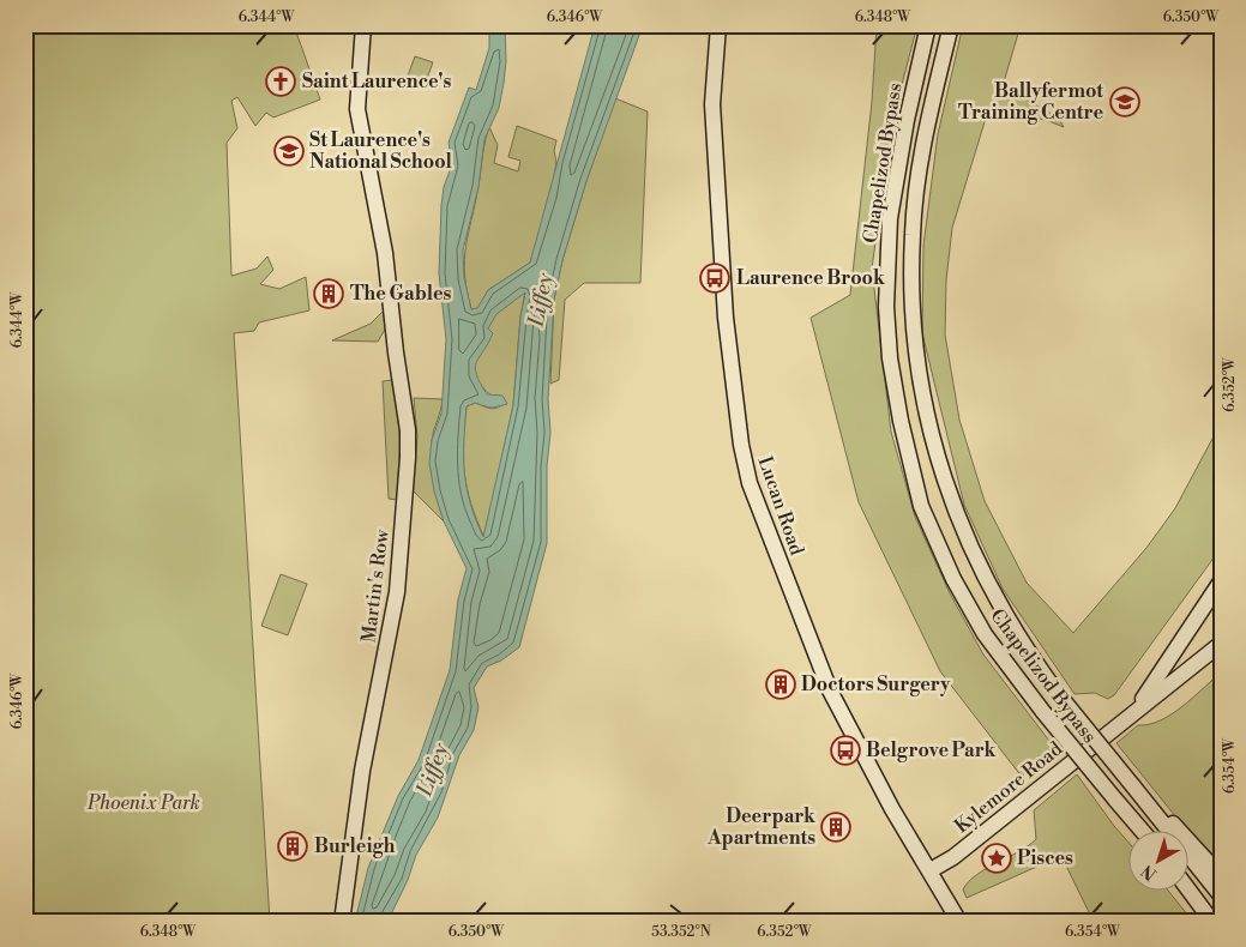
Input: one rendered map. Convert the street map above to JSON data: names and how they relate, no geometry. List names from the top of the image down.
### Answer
{
  "streets": {
    "main road": [
      "Chapelizod Bypass",
      "Lucan Road",
      "Martin's Row",
      "Kylemore Road"
    ]
  },
  "crossings": [
    ["Lucan Road", "Kylemore Road"]
  ],
  "water": ["Liffey"],
  "parks": ["Phoenix Park"],
  "places": {
    "church": ["Saint Laurence's"],
    "school or university": ["Ballyfermot Training Centre", "St Laurence's National School"],
    "bus stop": ["Laurence Brook", "Belgrove Park"],
    "building": [
      "The Gables",
      "Doctors Surgery",
      "Deerpark Apartments",
      "Burleigh"
    ],
    "place": ["Pisces"]
  },
  "north": "bottom left",
  "coordinates": [
    "6.344°W",
    "6.346°W",
    "6.348°W",
    "6.350°W",
    "6.352°W",
    "6.354°W",
    "53.352°N"
  ]
}
